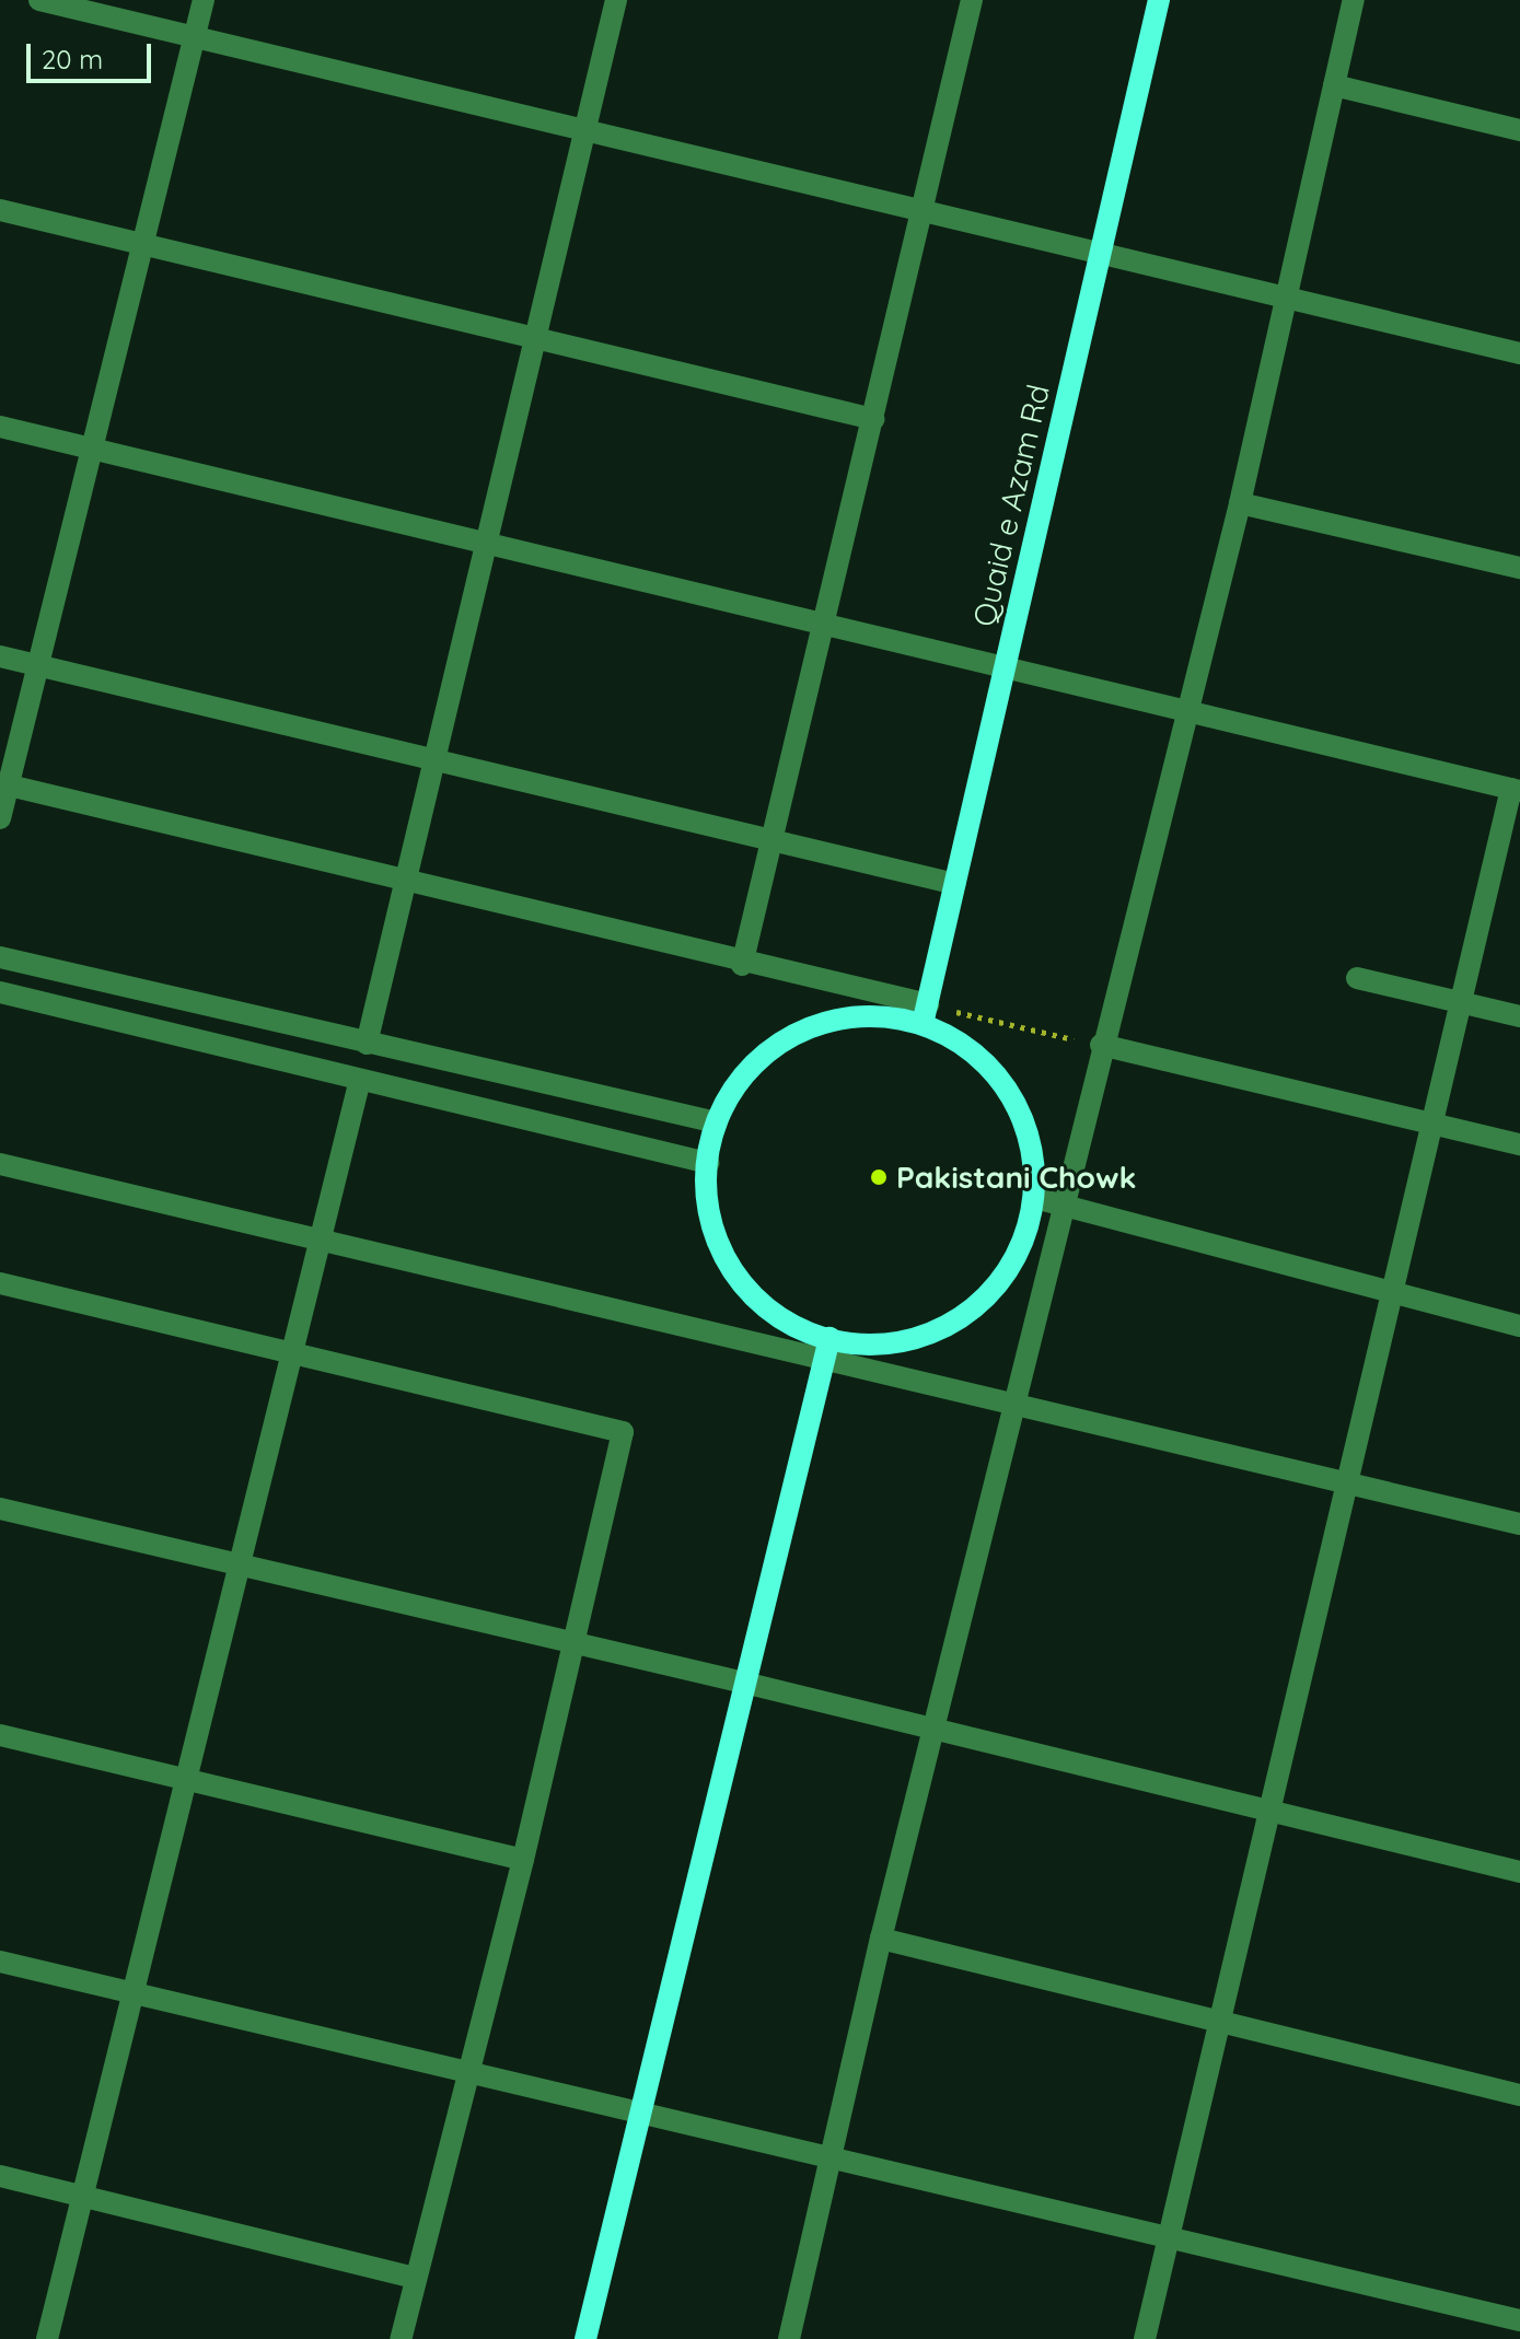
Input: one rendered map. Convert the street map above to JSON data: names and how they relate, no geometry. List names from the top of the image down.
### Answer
{
  "streets": {
    "main road": ["Quaid e Azam Rd"]
  },
  "places": ["Pakistani Chowk"],
  "scale_bar": "20 m"
}
